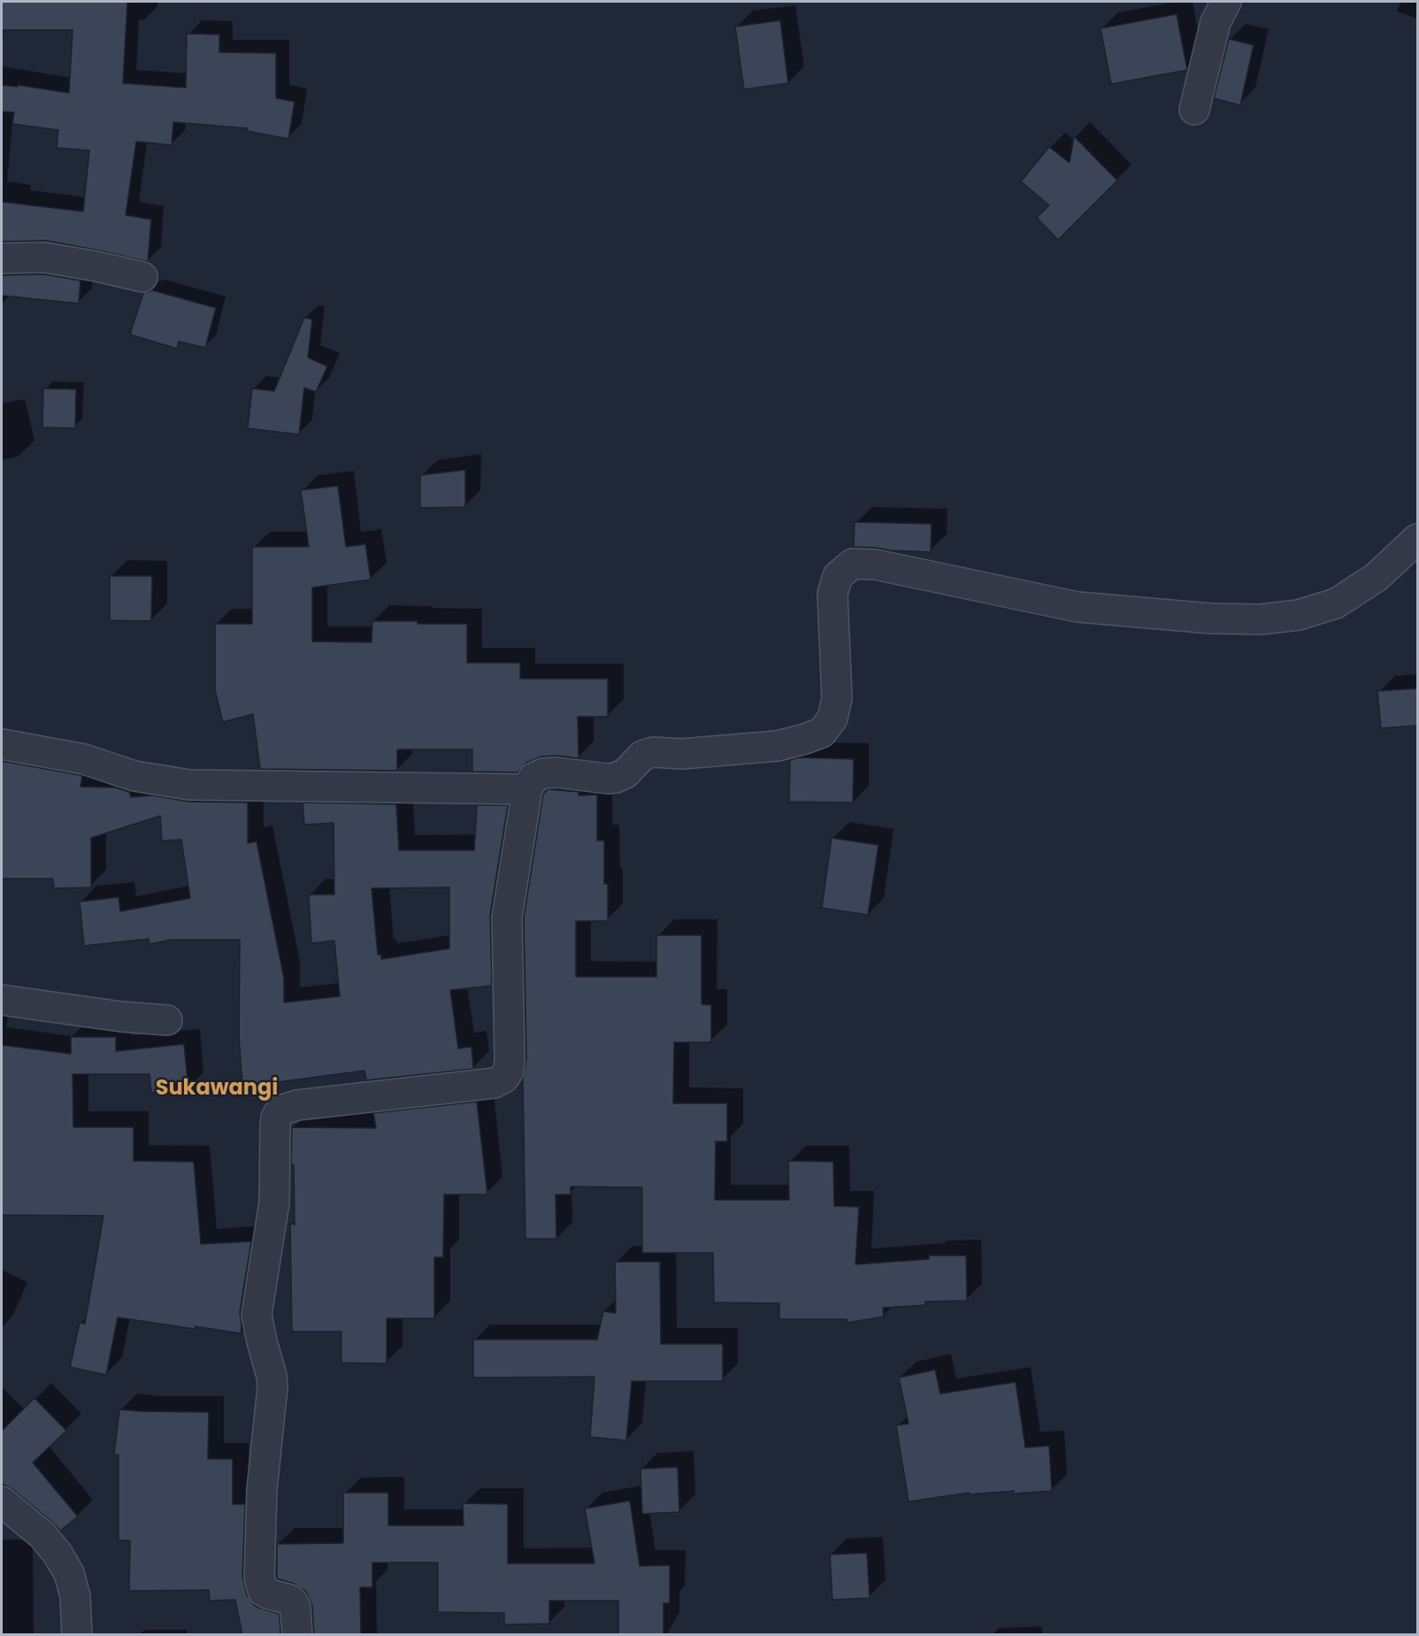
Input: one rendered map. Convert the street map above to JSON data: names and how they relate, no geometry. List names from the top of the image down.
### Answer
{
  "districts": ["Sukawangi"]
}
